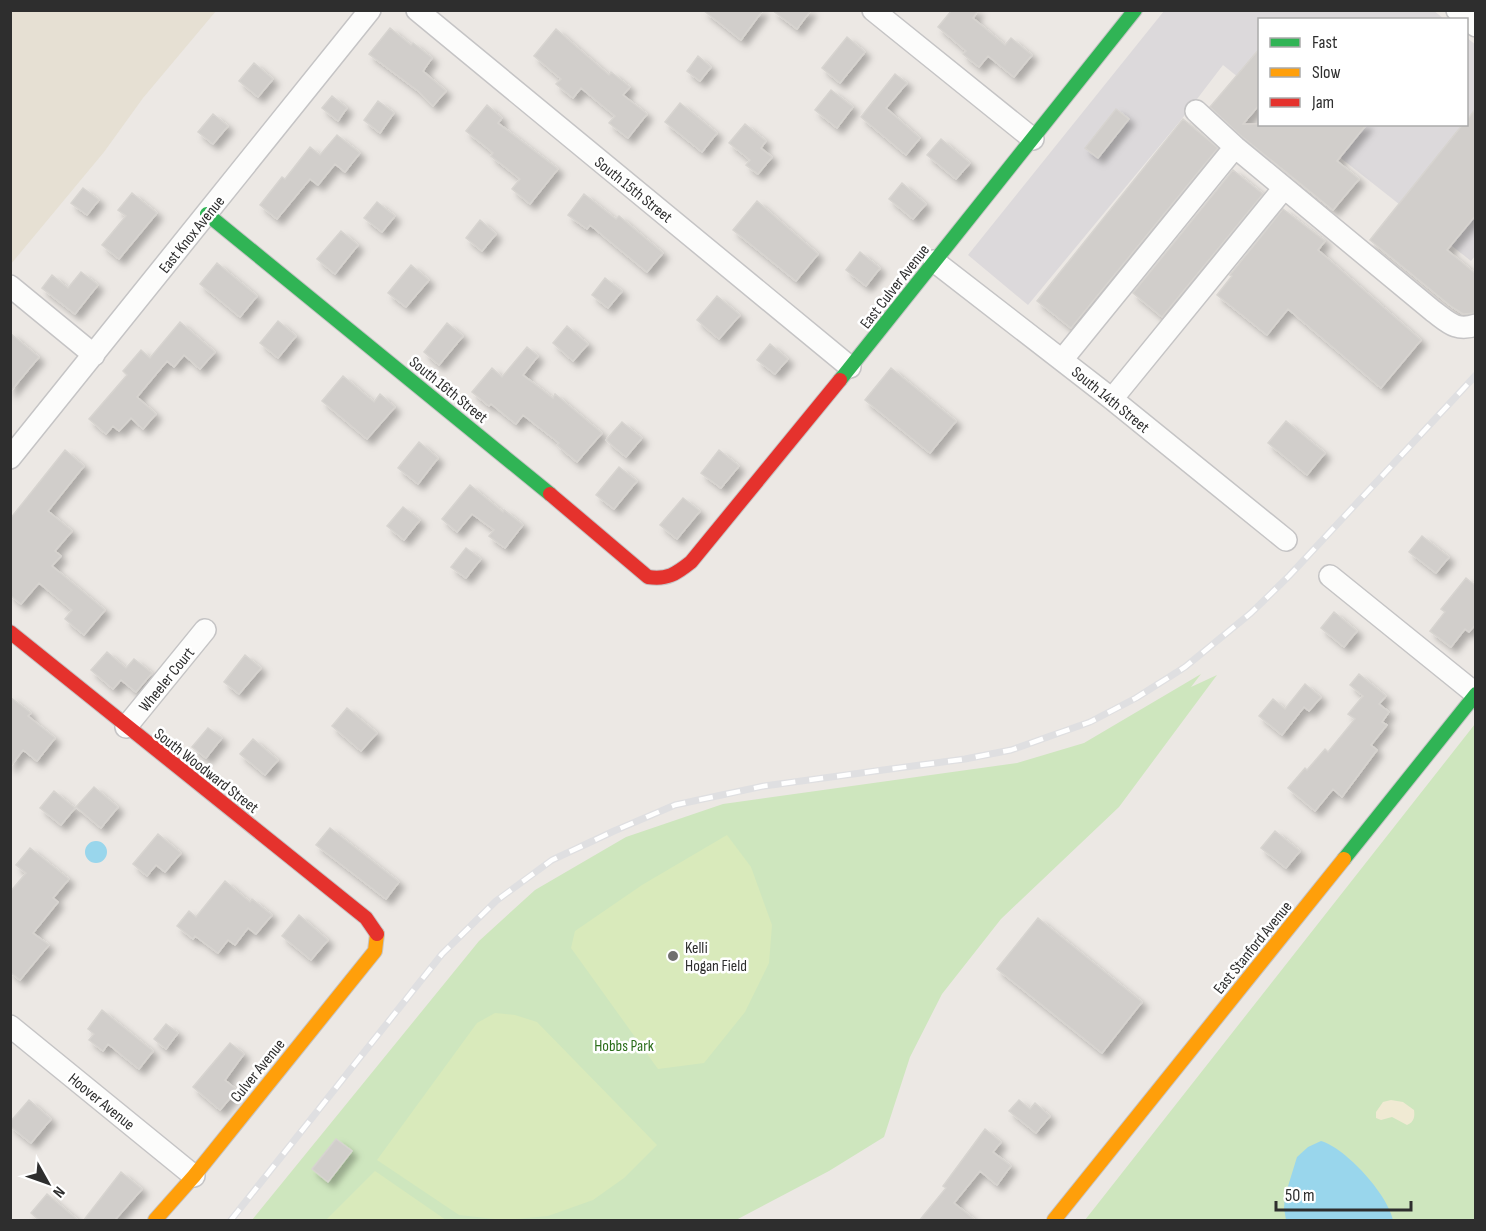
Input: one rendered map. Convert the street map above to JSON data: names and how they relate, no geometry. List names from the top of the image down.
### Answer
{
  "streets": {
    "street": [
      "South 15th Street",
      "East Knox Avenue",
      "East Culver Avenue",
      "South 16th Street",
      "South 14th Street",
      "Wheeler Court",
      "South Woodward Street",
      "East Stanford Avenue",
      "Culver Avenue",
      "Hoover Avenue"
    ]
  },
  "crossings": [
    ["South 15th Street", "East Culver Avenue"],
    ["East Knox Avenue", "South 16th Street"],
    ["East Culver Avenue", "South 16th Street"],
    ["East Culver Avenue", "South 14th Street"],
    ["Wheeler Court", "South Woodward Street"],
    ["South Woodward Street", "Culver Avenue"],
    ["Culver Avenue", "Hoover Avenue"]
  ],
  "parks": ["Hobbs Park"],
  "places": ["Kelli Hogan Field"],
  "legend": ["Fast", "Slow", "Jam"],
  "scale_bar": "50 m",
  "north": "bottom right"
}
